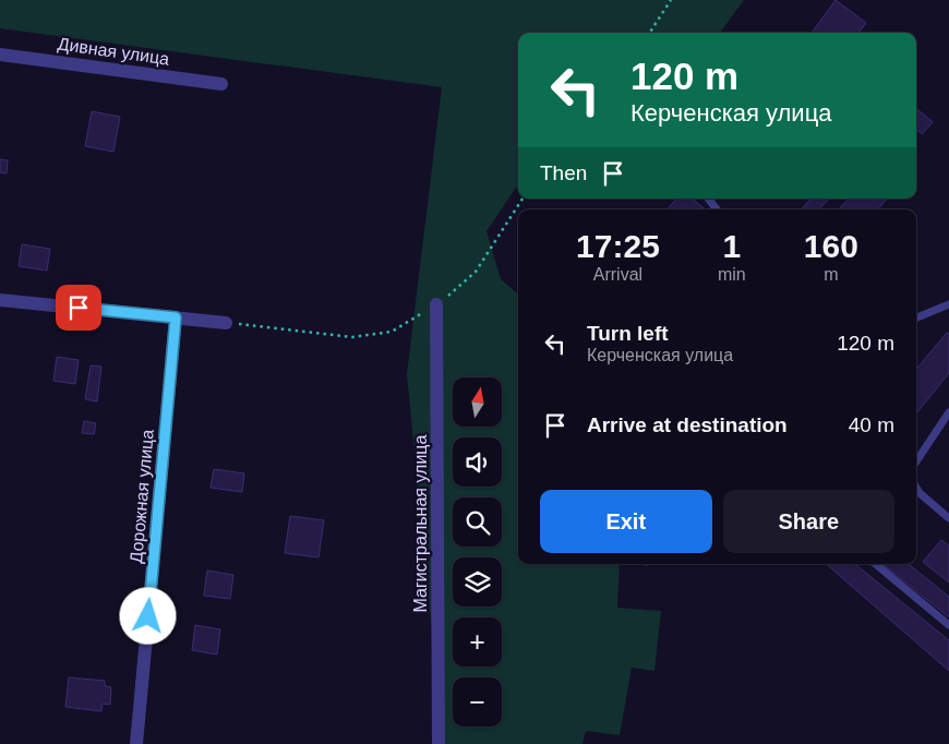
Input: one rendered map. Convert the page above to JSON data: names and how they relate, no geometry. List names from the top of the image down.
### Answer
{
  "streets": {
    "street": ["Дивная улица", "Дорожная улица", "Магистральная улица"]
  },
  "north": "top",
  "page": {
    "turn": ["120 m", "Керченская улица"],
    "then": "Then",
    "eta": [
      "17:25",
      "Arrival",
      "1",
      "min",
      "160",
      "m"
    ],
    "list": [
      {
        "name": "Turn left",
        "note": "Керченская улица",
        "value": "120 m"
      },
      {
        "name": "Arrive at destination",
        "value": "40 m"
      }
    ],
    "map_buttons": ["+", "−"],
    "buttons": ["Exit", "Share"]
  }
}
